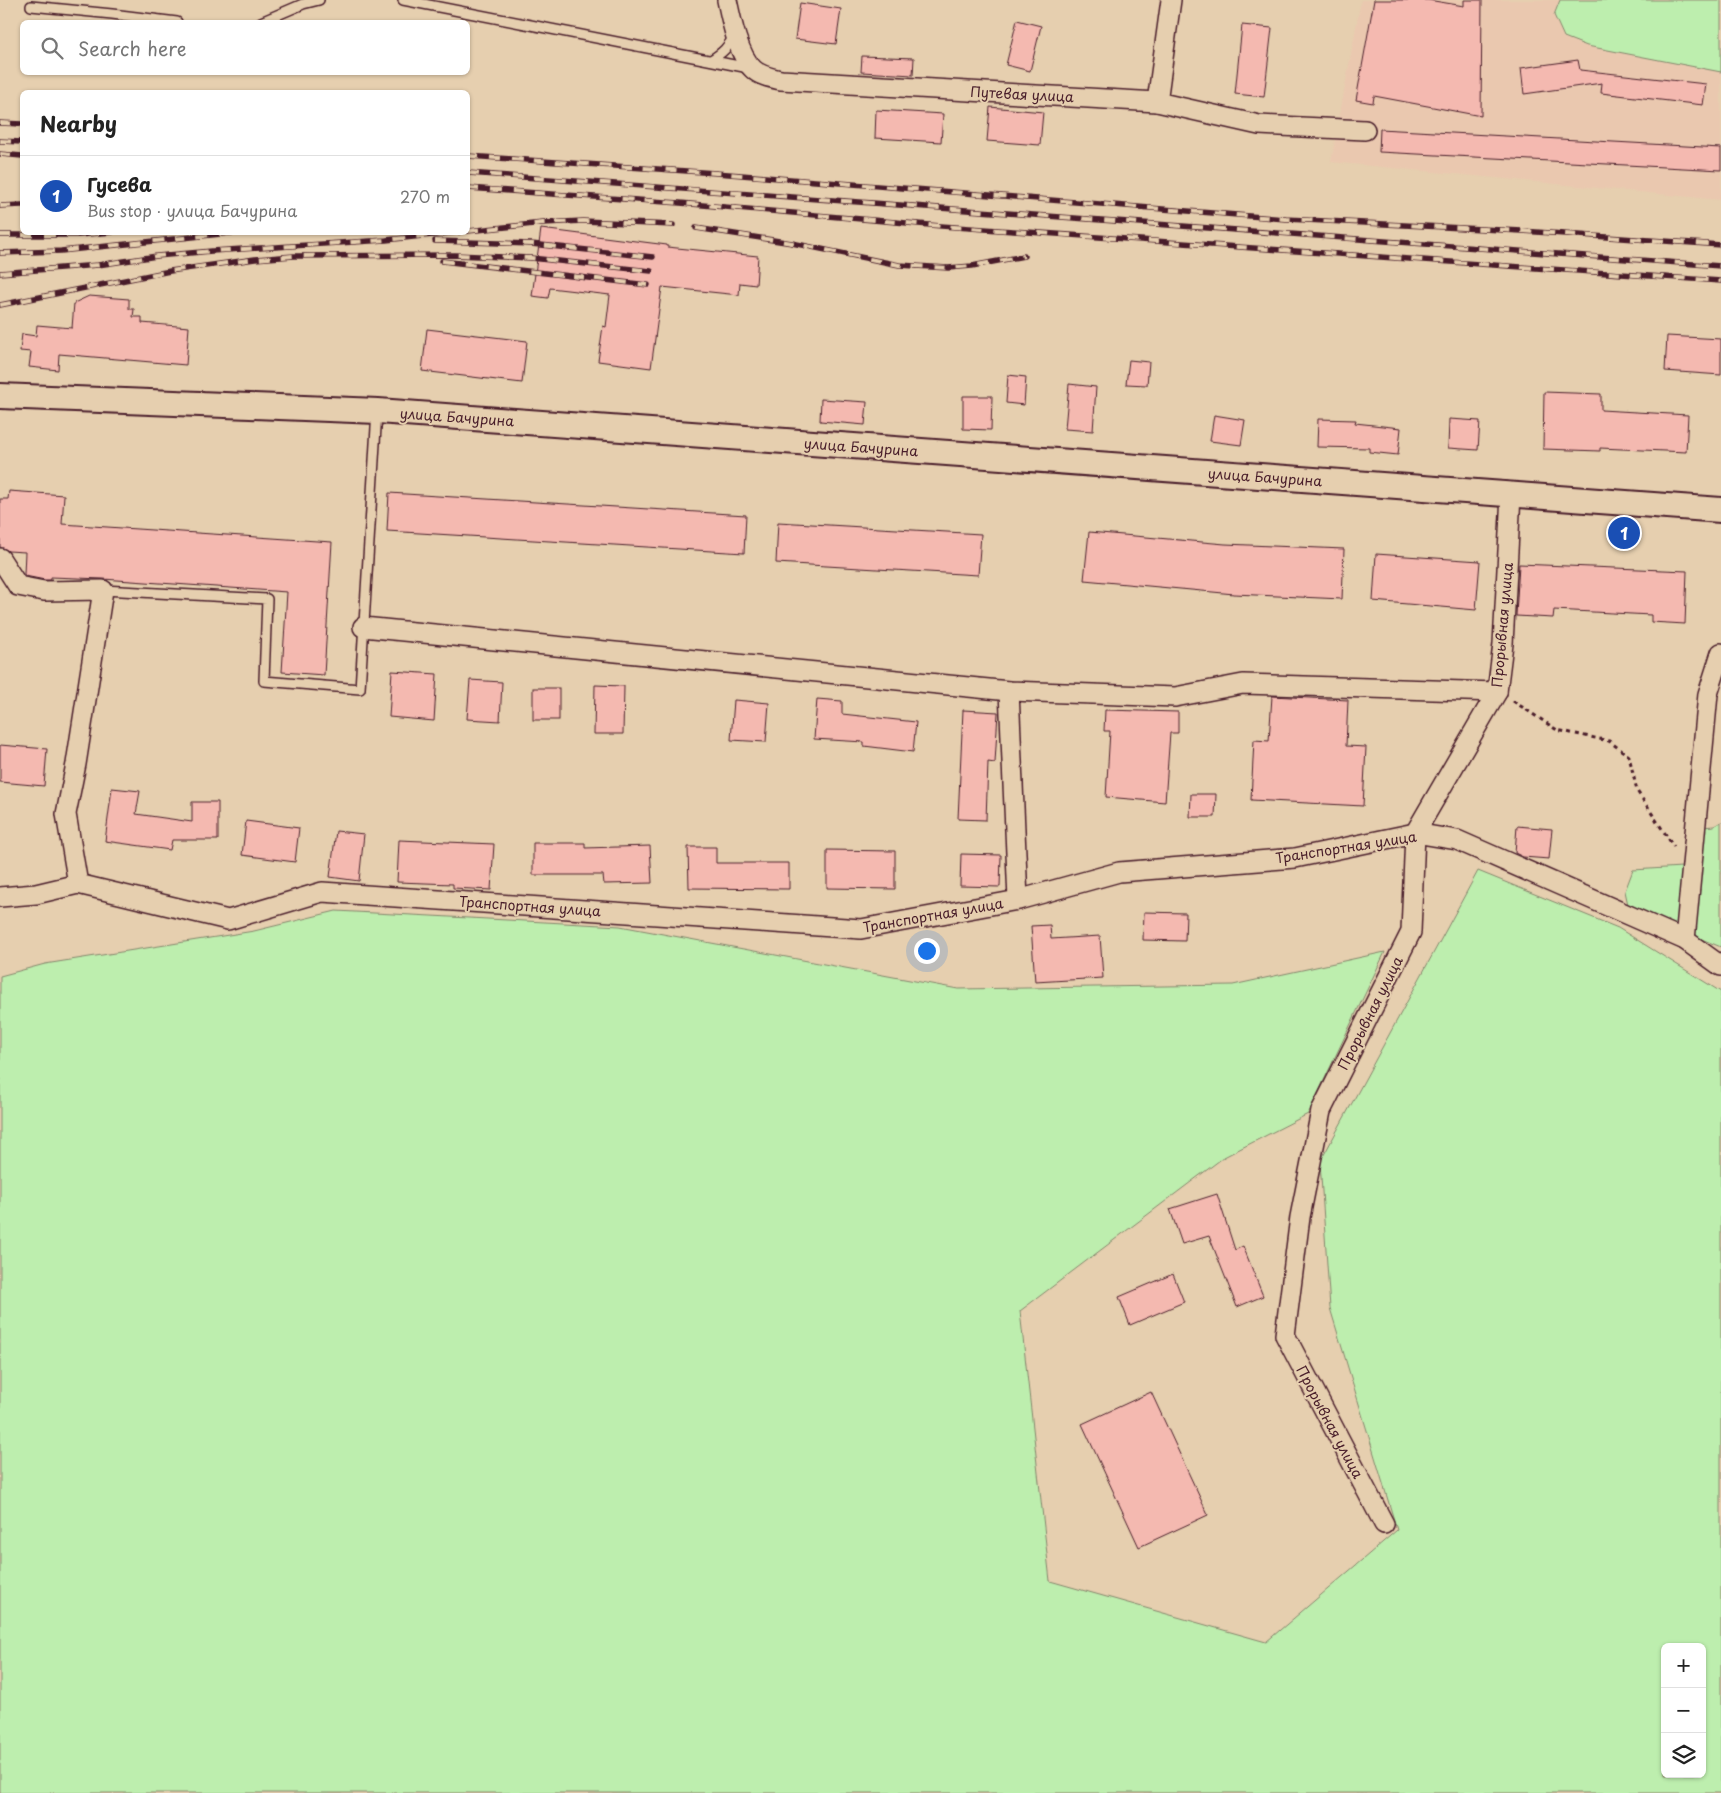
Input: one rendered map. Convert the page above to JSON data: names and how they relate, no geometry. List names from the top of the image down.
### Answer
{
  "streets": {
    "street": [
      "Путевая улица",
      "улица Бачурина",
      "Прорывная улица",
      "Транспортная улица"
    ]
  },
  "crossings": [
    ["улица Бачурина", "Прорывная улица"],
    ["Прорывная улица", "Транспортная улица"]
  ],
  "page": {
    "search": "Search here",
    "heading": "Nearby",
    "list": [
      {
        "mark": "1",
        "name": "Гусева",
        "note": "Bus stop · улица Бачурина",
        "value": "270 m"
      }
    ],
    "pins": "1",
    "map_buttons": ["+", "−"]
  }
}
